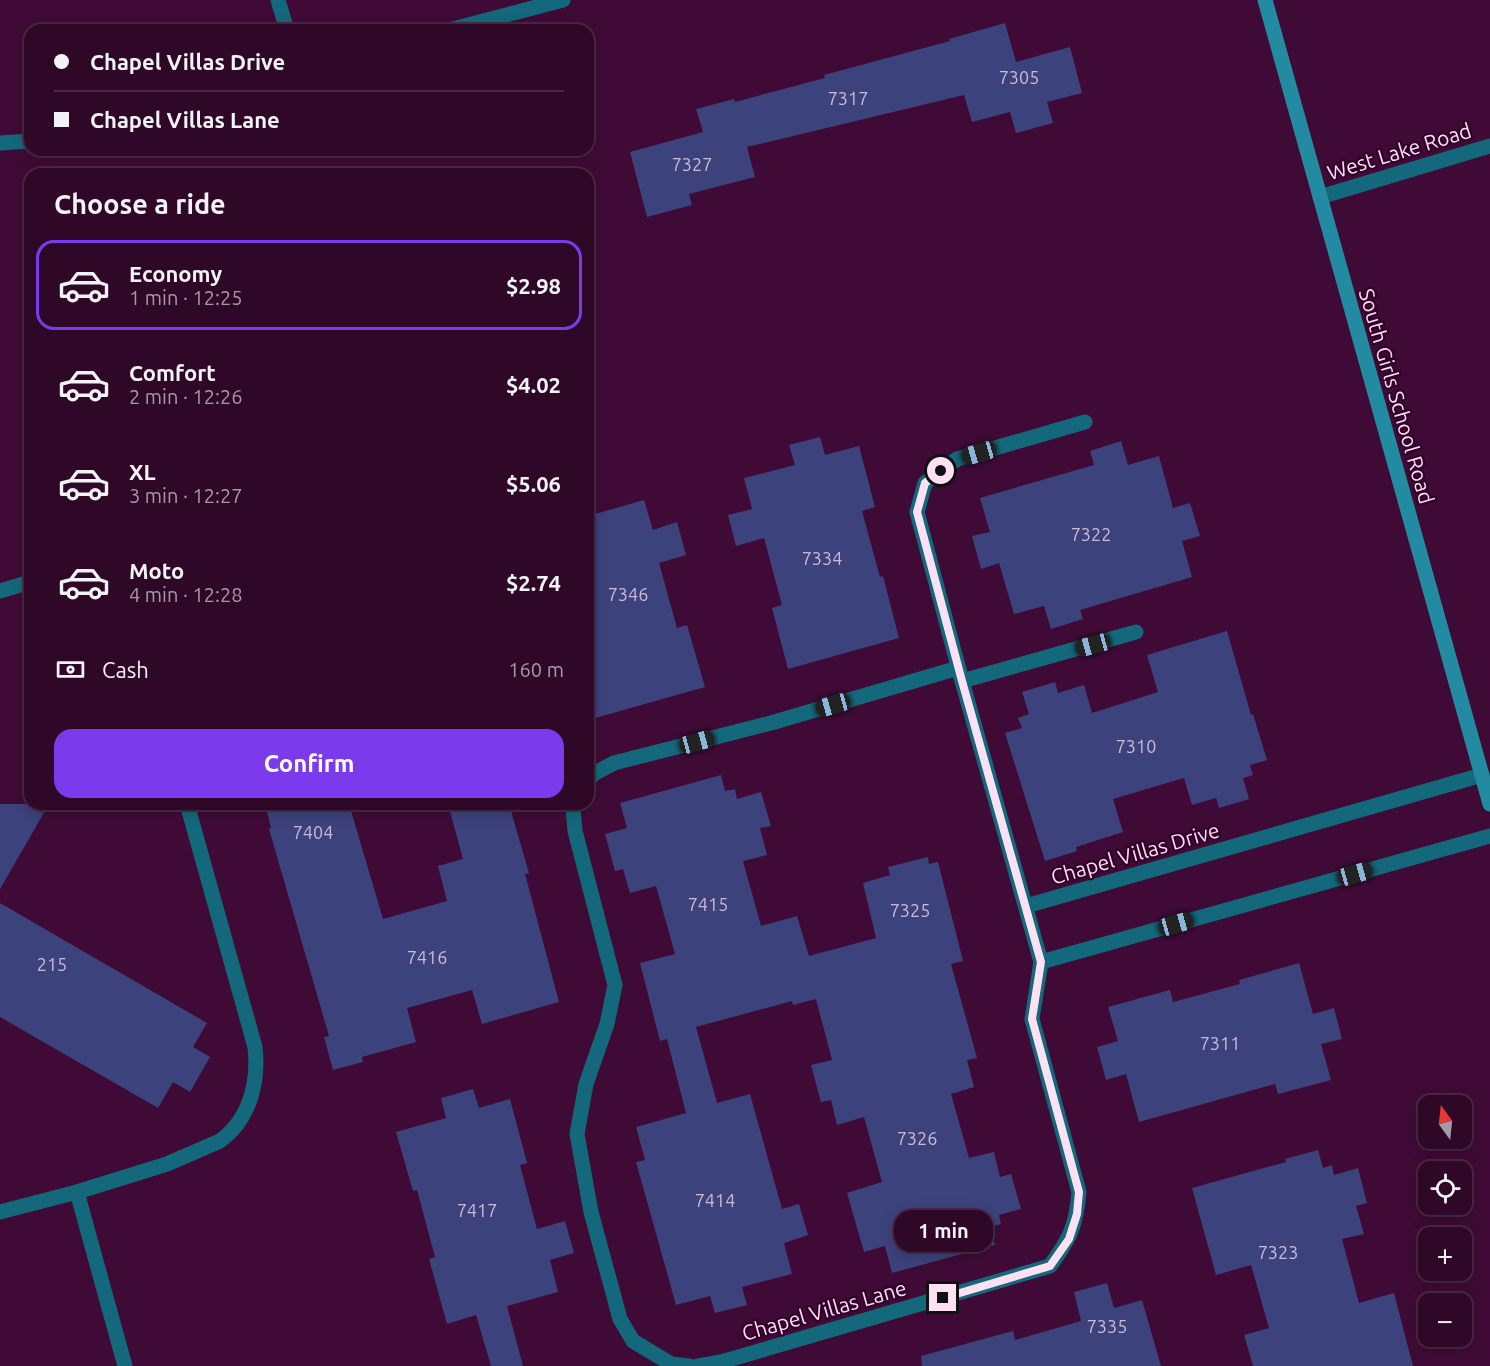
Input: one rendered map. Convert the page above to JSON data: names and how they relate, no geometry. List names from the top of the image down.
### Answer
{
  "streets": {
    "main road": ["South Girls School Road"],
    "street": ["West Lake Road", "Chapel Villas Drive", "Chapel Villas Lane"]
  },
  "crossings": [
    ["West Lake Road", "South Girls School Road"],
    ["South Girls School Road", "Chapel Villas Drive"],
    ["Chapel Villas Drive", "Chapel Villas Lane"]
  ],
  "house_numbers": [
    "7305",
    "7317",
    "7327",
    "7322",
    "7334",
    "7346",
    "7310",
    "7404",
    "7415",
    "7325",
    "7416",
    "215",
    "7311",
    "7326",
    "7414",
    "7417",
    "7323",
    "7335"
  ],
  "north": "top",
  "page": {
    "banner": ["Chapel Villas Drive", "Chapel Villas Lane"],
    "heading": "Choose a ride",
    "list": [
      {
        "name": "Economy",
        "note": "1 min · 12:25",
        "value": "$2.98"
      },
      {
        "name": "Comfort",
        "note": "2 min · 12:26",
        "value": "$4.02"
      },
      {
        "name": "XL",
        "note": "3 min · 12:27",
        "value": "$5.06"
      },
      {
        "name": "Moto",
        "note": "4 min · 12:28",
        "value": "$2.74"
      }
    ],
    "pay": ["Cash", "160 m"],
    "buttons": "Confirm",
    "map_buttons": ["+", "−"],
    "bubble": "1 min"
  }
}
